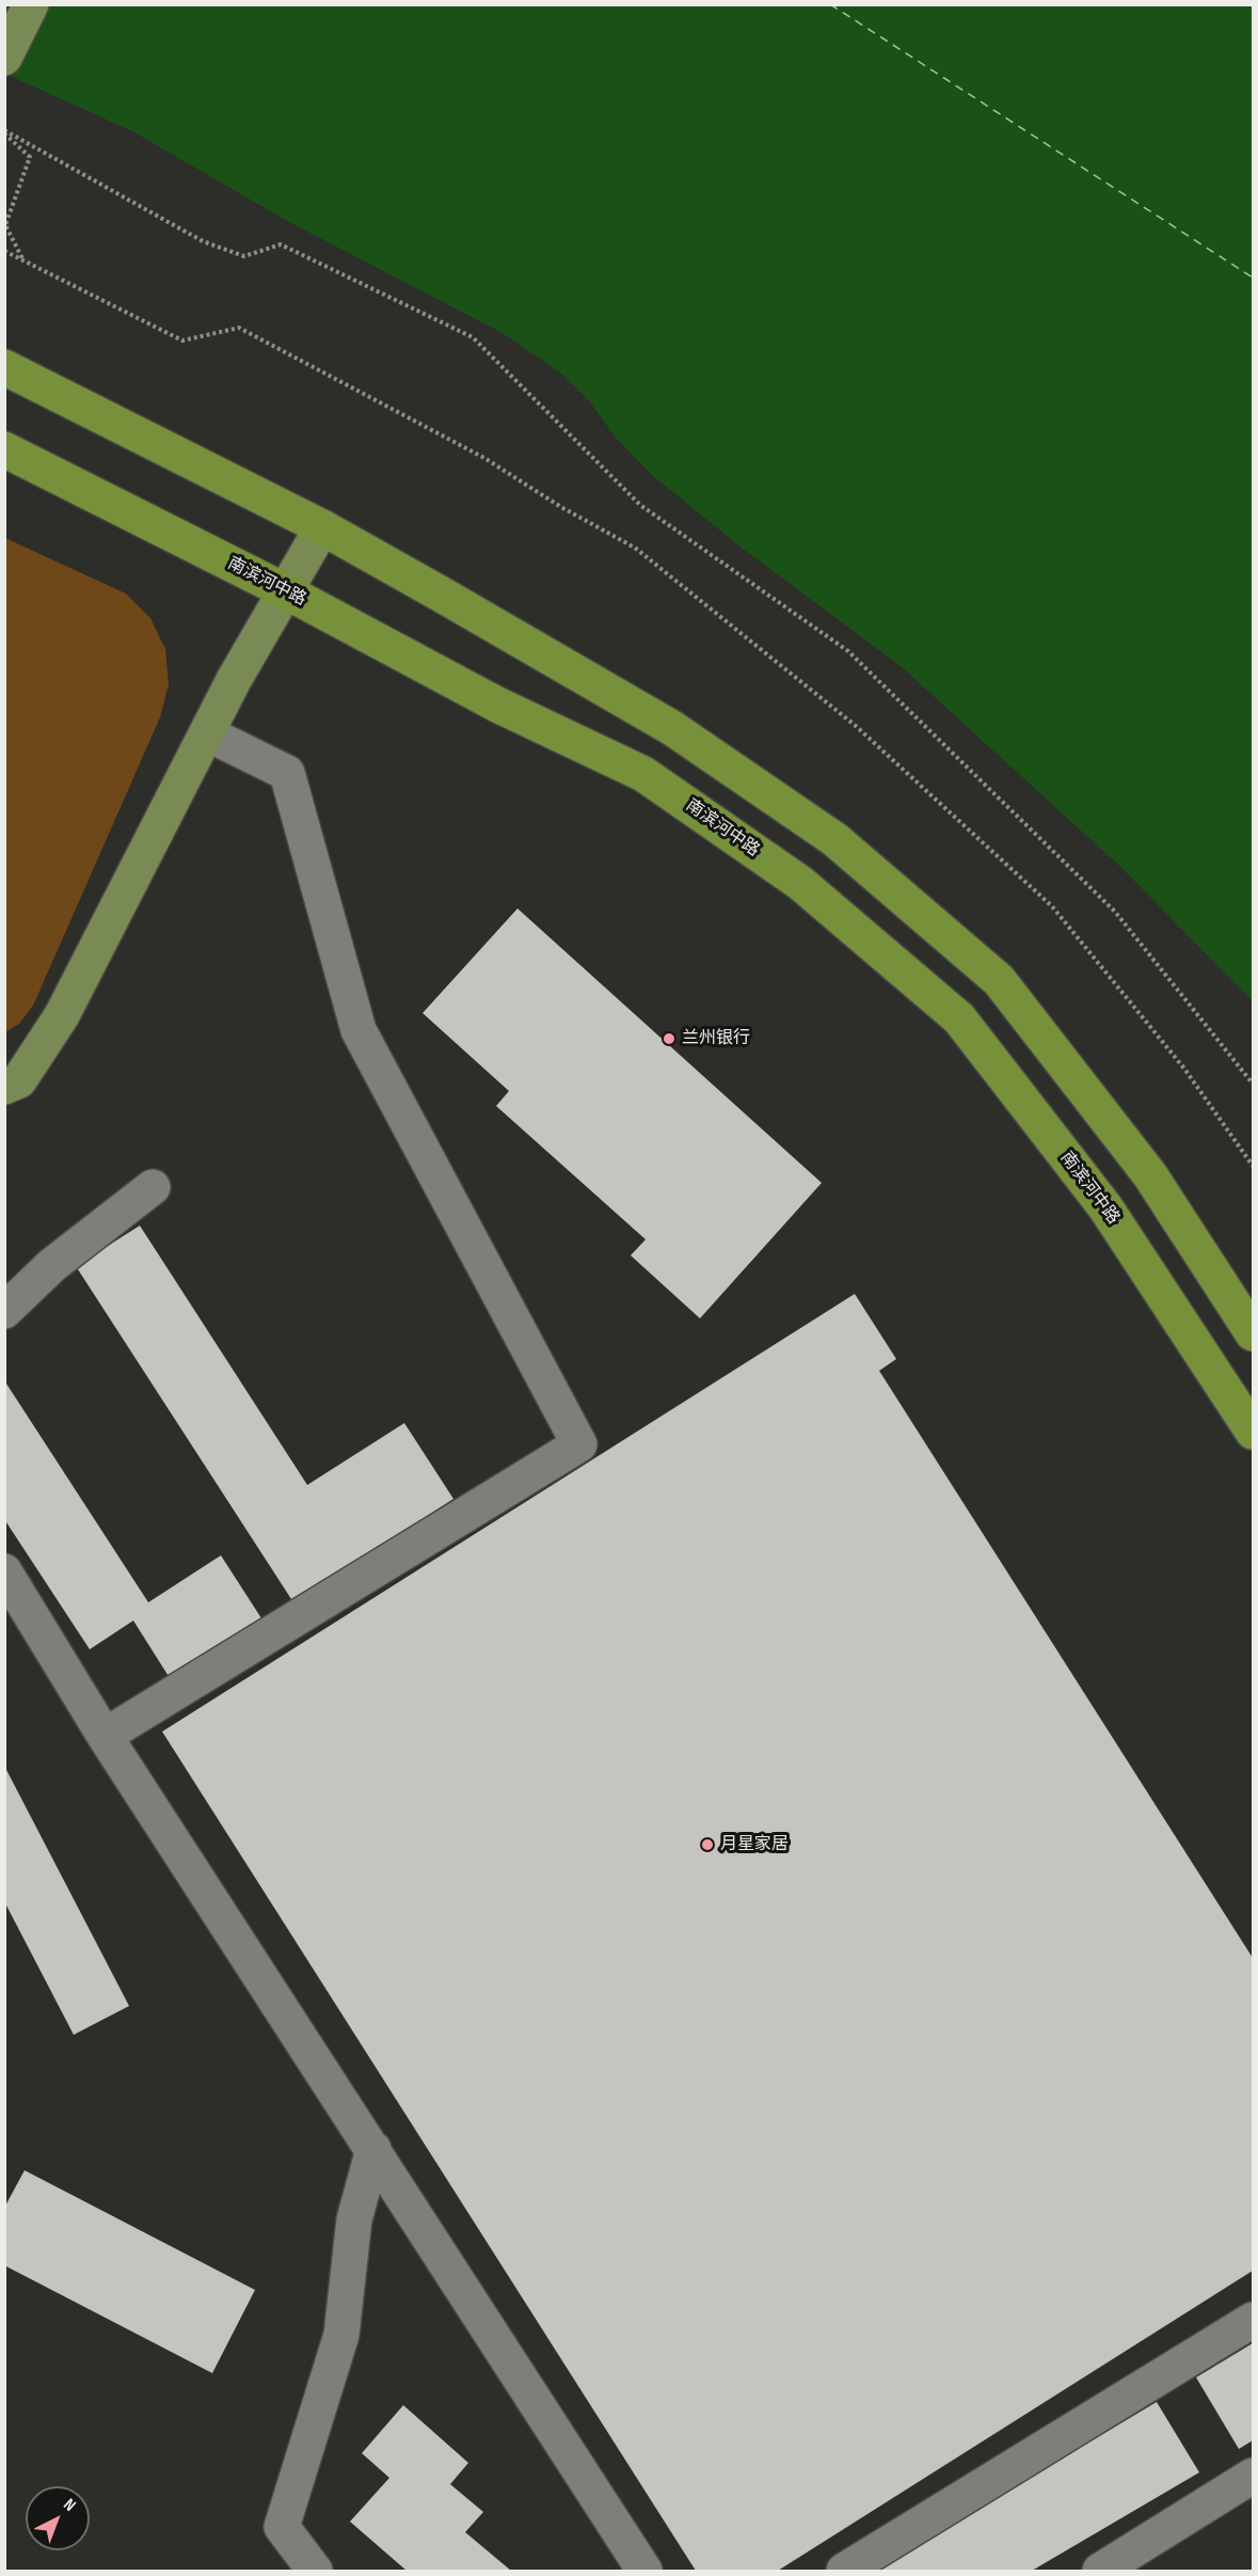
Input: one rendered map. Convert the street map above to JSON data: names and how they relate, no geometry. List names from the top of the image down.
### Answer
{
  "streets": {
    "highway": ["南滨河中路"]
  },
  "places": ["兰州银行", "月星家居"],
  "north": "top right"
}
